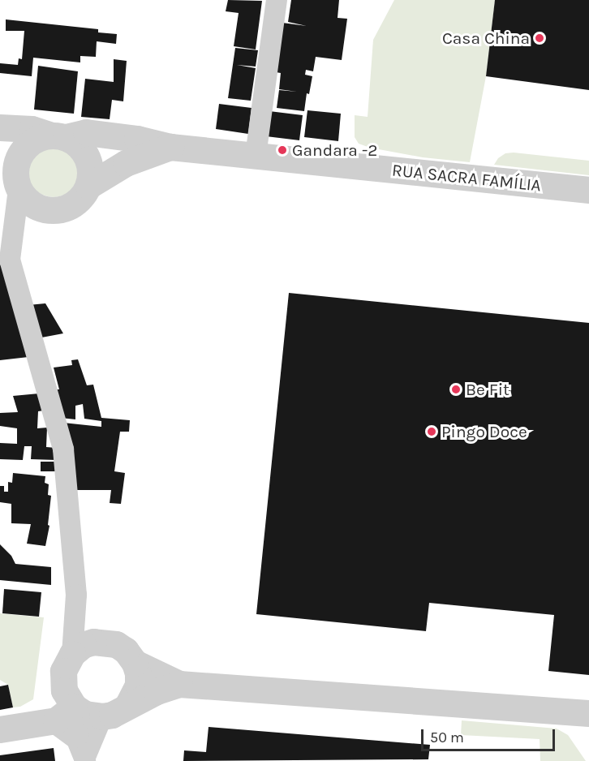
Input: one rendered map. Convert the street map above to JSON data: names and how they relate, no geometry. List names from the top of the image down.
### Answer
{
  "streets": {
    "street": ["RUA SACRA FAMÍLIA"]
  },
  "places": [
    "Casa China",
    "Gandara -2",
    "Be Fit",
    "Pingo Doce"
  ],
  "scale_bar": "50 m"
}
